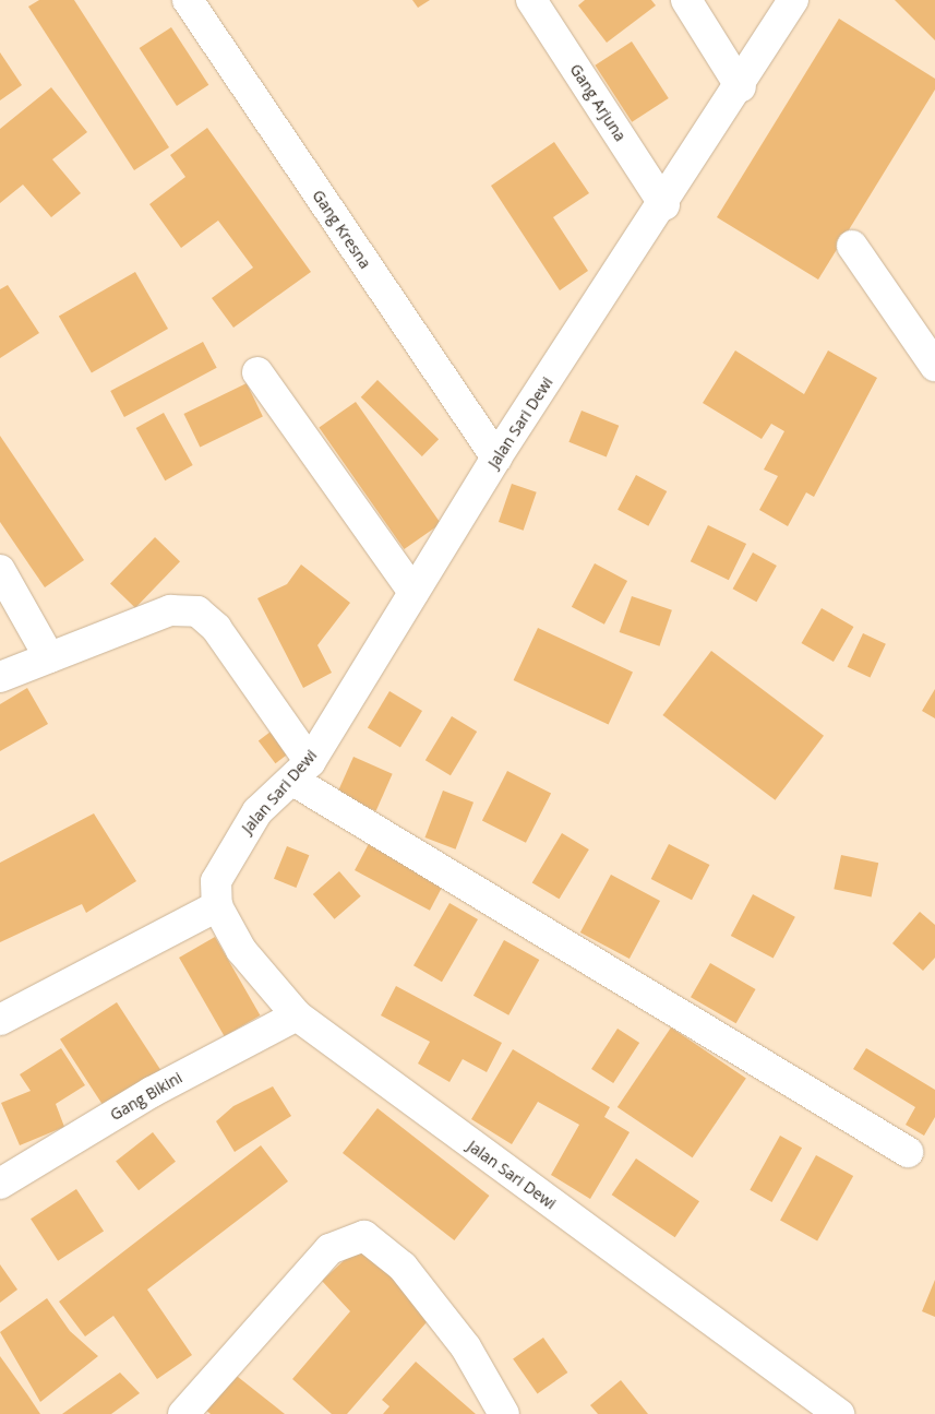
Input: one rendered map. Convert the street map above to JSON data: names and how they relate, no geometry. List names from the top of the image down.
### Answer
{
  "streets": {
    "street": [
      "Gang Arjuna",
      "Gang Kresna",
      "Jalan Sari Dewi",
      "Gang Bikini"
    ]
  },
  "crossings": [
    ["Gang Arjuna", "Jalan Sari Dewi"],
    ["Gang Kresna", "Jalan Sari Dewi"],
    ["Jalan Sari Dewi", "Gang Bikini"]
  ]
}
